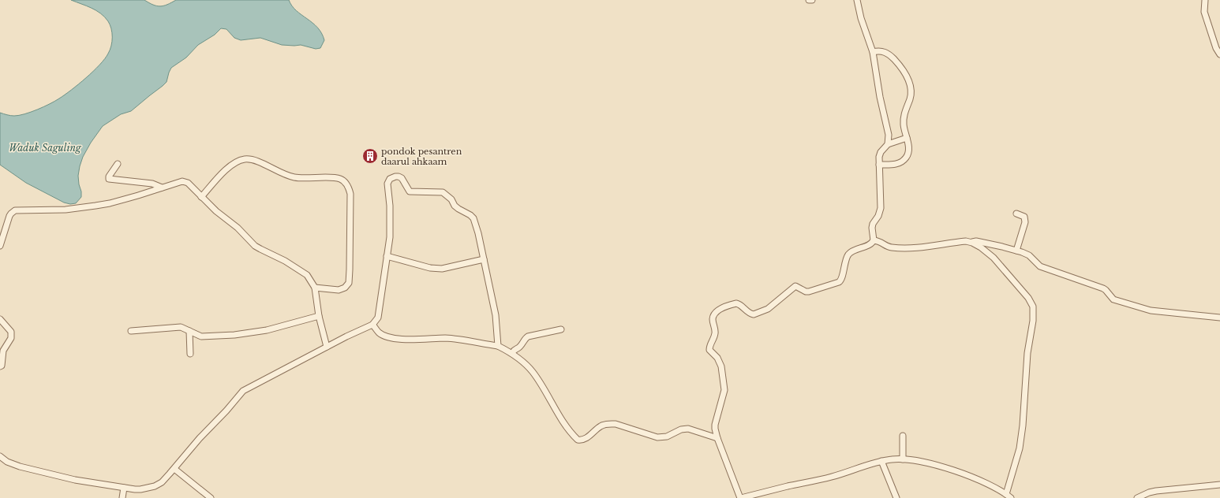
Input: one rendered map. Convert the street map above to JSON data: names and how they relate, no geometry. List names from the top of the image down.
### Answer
{
  "water": ["Waduk Saguling"],
  "places": {
    "building": ["pondok pesantren daarul ahkaam"]
  }
}
